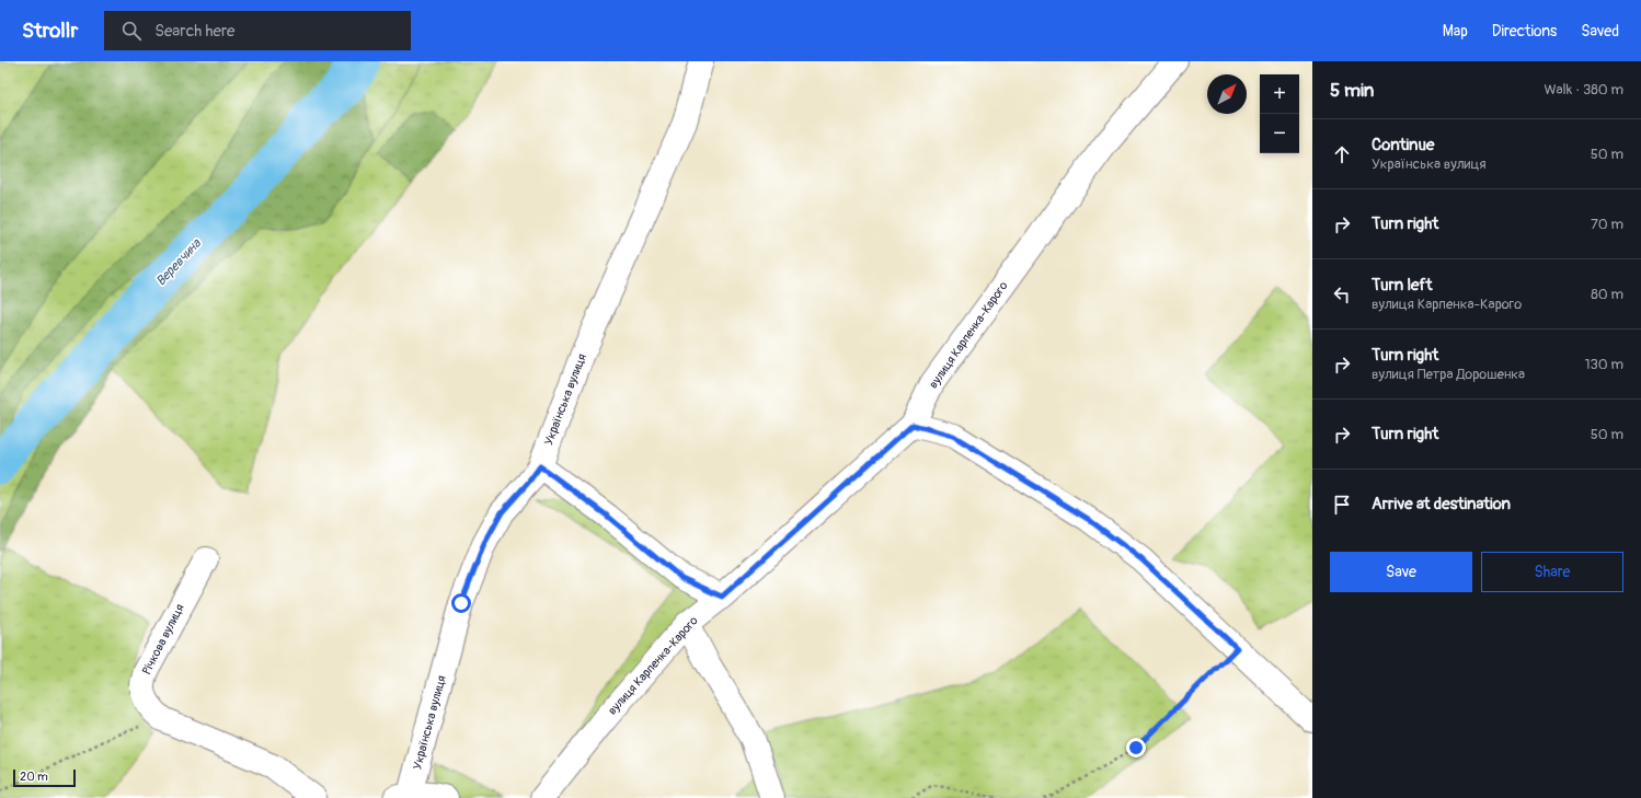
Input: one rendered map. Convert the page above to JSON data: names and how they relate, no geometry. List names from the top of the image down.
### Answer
{
  "streets": {
    "street": ["вулиця Карпенка-Карого", "Українська вулиця", "Річкова вулиця"]
  },
  "water": ["Веревчина"],
  "scale_bar": "20 m",
  "north": "top right",
  "page": {
    "header": "Strollr",
    "search": "Search here",
    "nav": ["Map", "Directions", "Saved"],
    "heading": ["5 min", "Walk · 380 m"],
    "map_buttons": ["+", "−"],
    "list": [
      ["Continue", "Українська вулиця", "50 m"],
      ["Turn right", "70 m"],
      ["Turn left", "вулиця Карпенка-Карого", "80 m"],
      ["Turn right", "вулиця Петра Дорошенка", "130 m"],
      ["Turn right", "50 m"],
      "Arrive at destination"
    ],
    "buttons": ["Save", "Share"],
    "scale": "20 m"
  }
}
